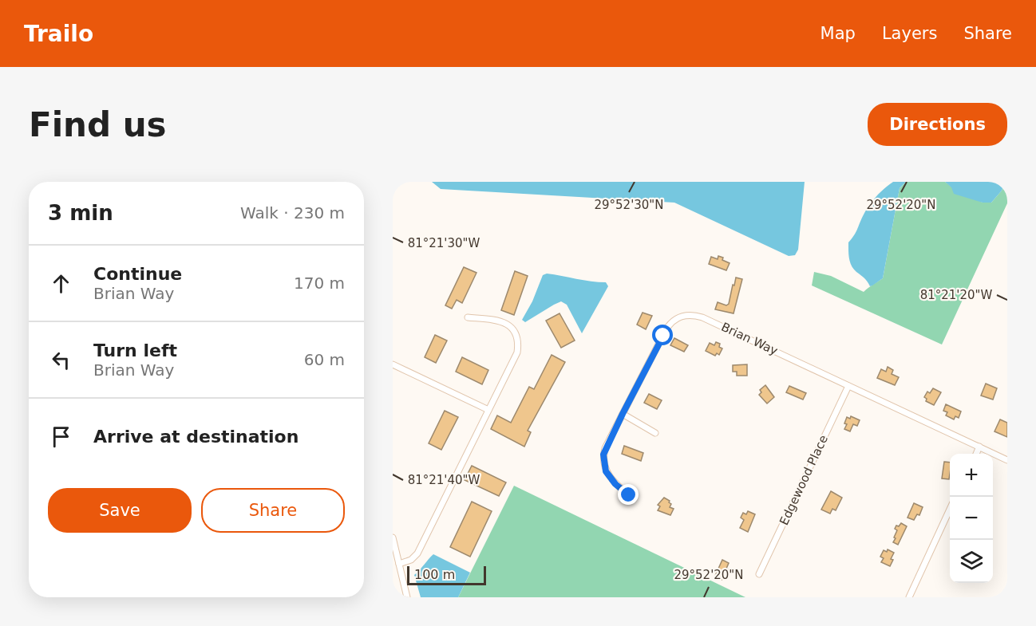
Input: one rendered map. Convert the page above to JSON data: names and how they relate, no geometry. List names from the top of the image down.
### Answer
{
  "streets": {
    "street": ["Brian Way", "Edgewood Place"]
  },
  "crossings": [
    ["Brian Way", "Edgewood Place"]
  ],
  "scale_bar": "100 m",
  "page": {
    "header": "Trailo",
    "nav": ["Map", "Layers", "Share"],
    "buttons": [
      "Directions",
      ["Save", "Share"]
    ],
    "title": "Find us",
    "heading": ["3 min", "Walk · 230 m"],
    "list": [
      ["Continue", "Brian Way", "170 m"],
      ["Turn left", "Brian Way", "60 m"],
      "Arrive at destination"
    ],
    "map_buttons": ["+", "−"],
    "scale": "100 m"
  },
  "coordinates": [
    "29°52'30\"N",
    "29°52'20\"N",
    "81°21'30\"W",
    "81°21'20\"W",
    "81°21'40\"W"
  ]
}
